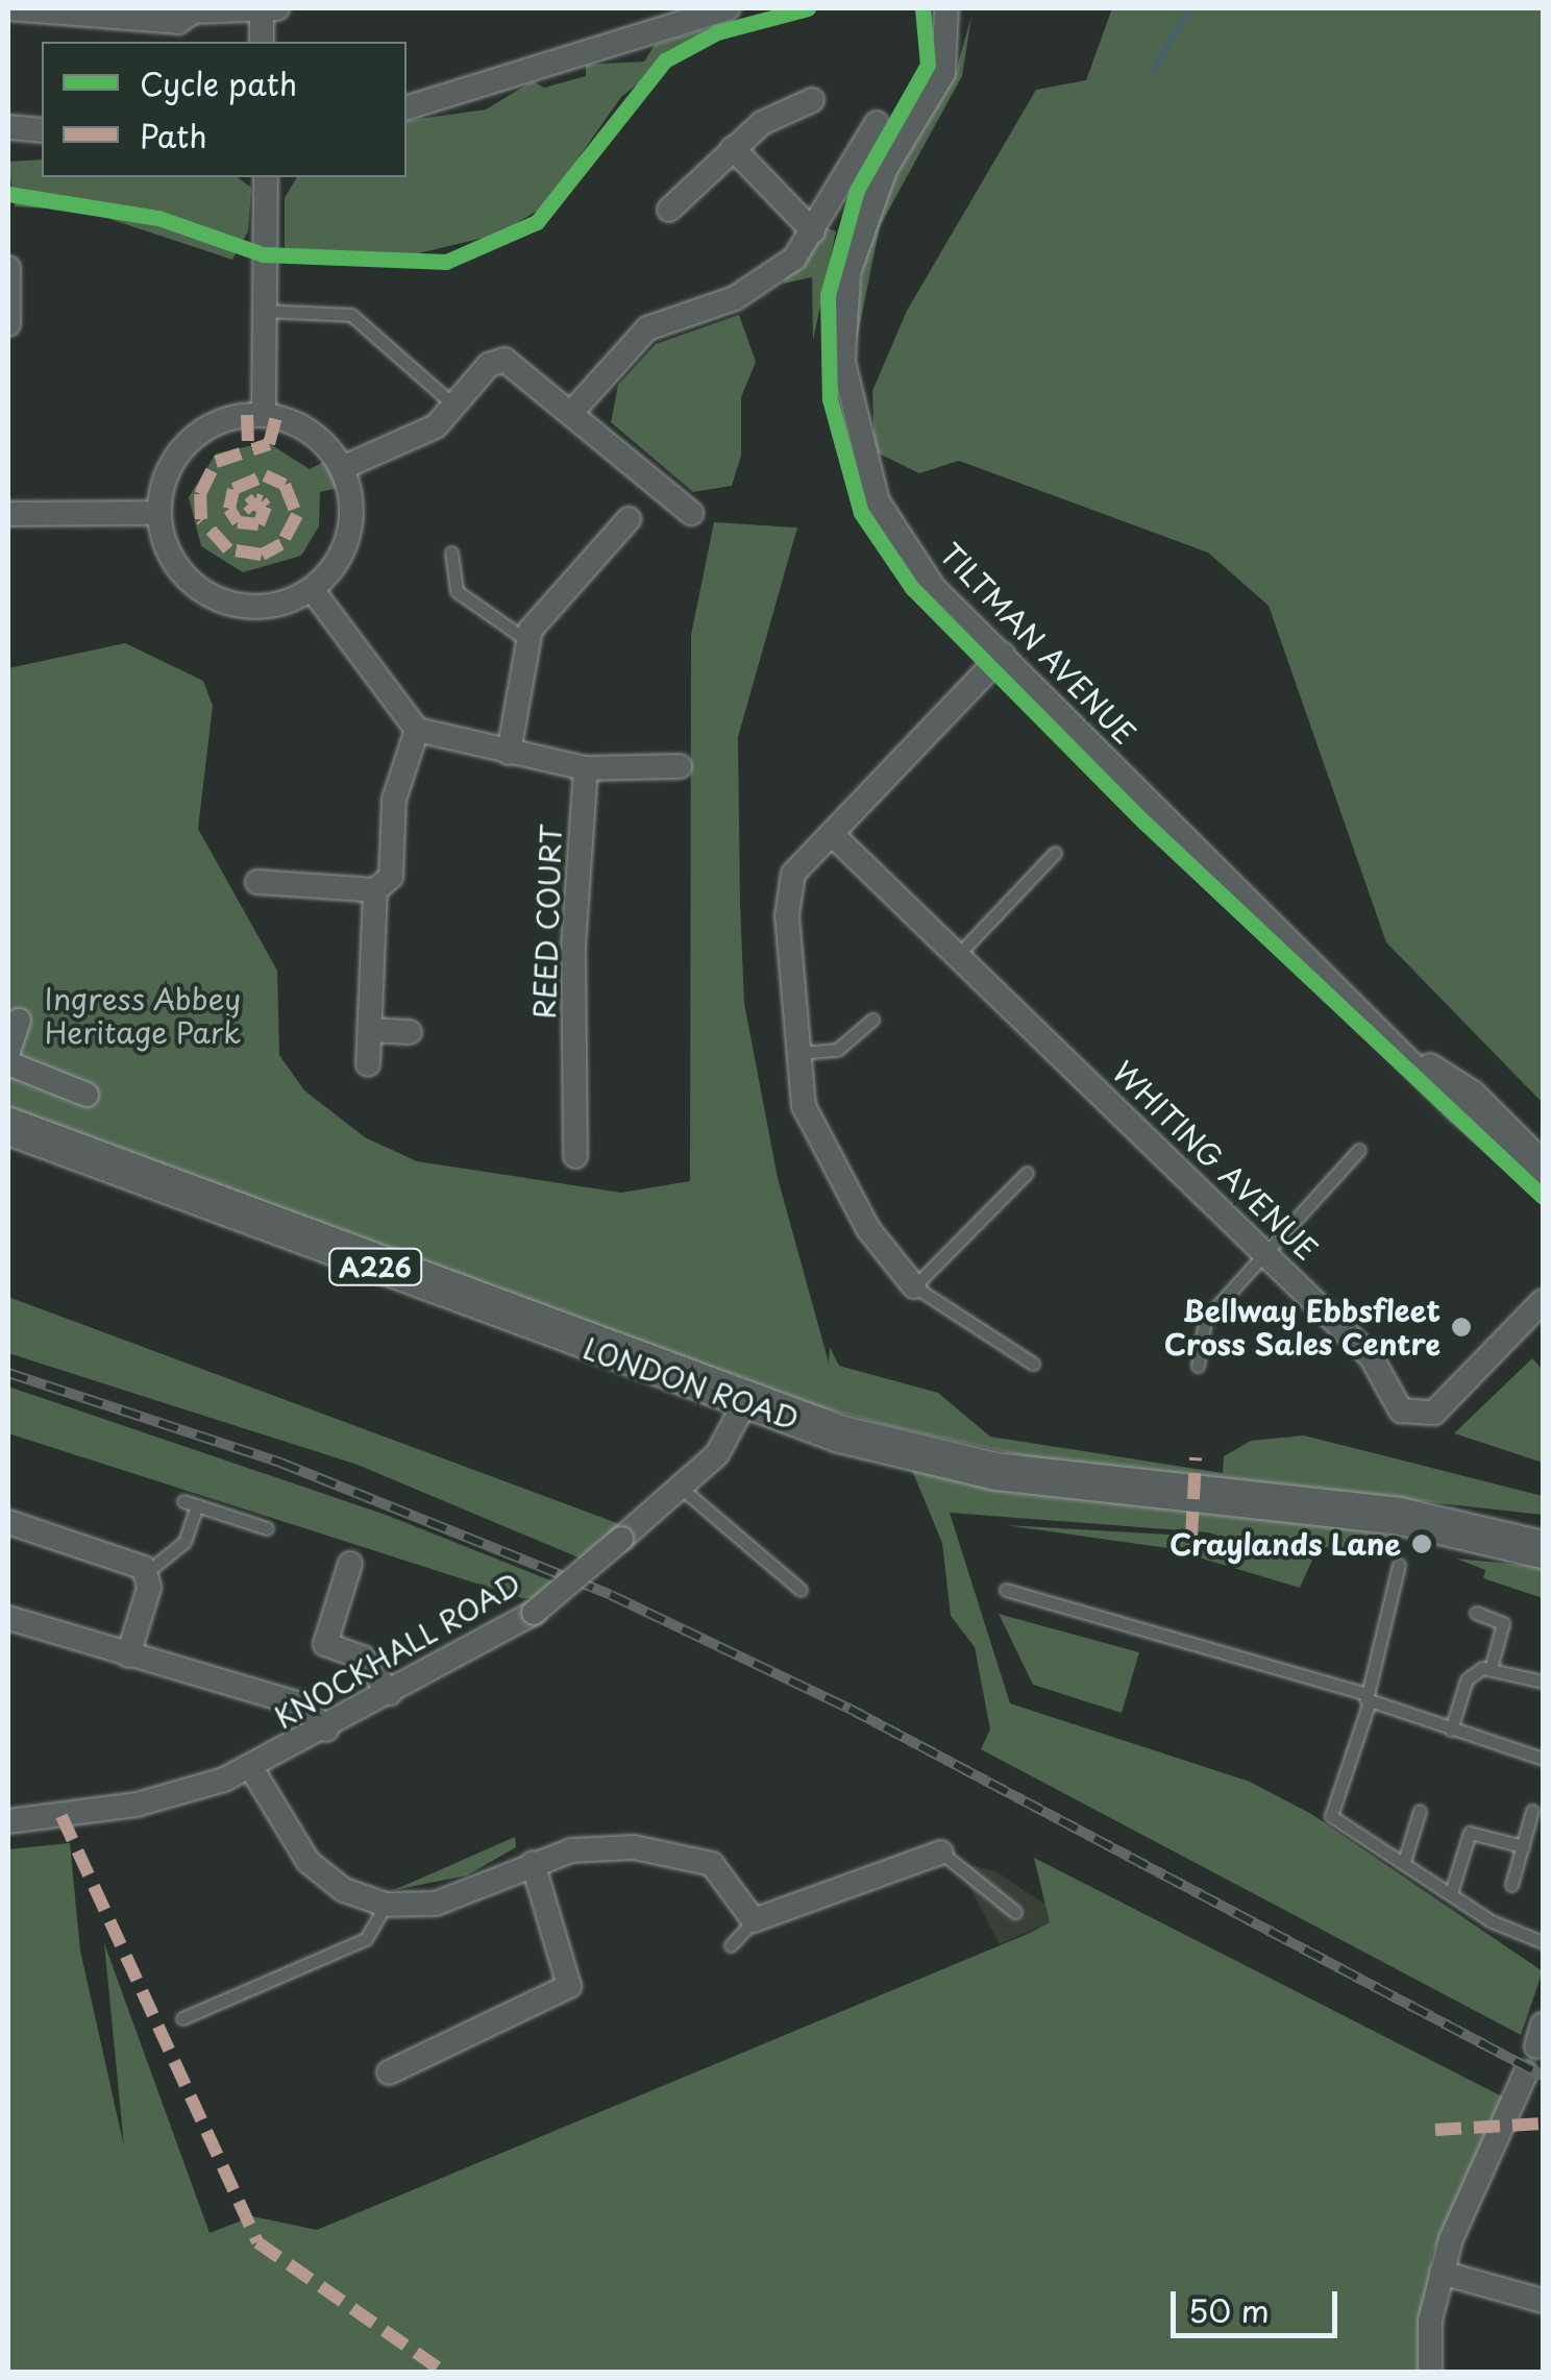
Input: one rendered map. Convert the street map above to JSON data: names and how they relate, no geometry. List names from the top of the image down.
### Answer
{
  "streets": {
    "main road": ["A226", "LONDON ROAD"],
    "street": [
      "TILTMAN AVENUE",
      "REED COURT",
      "WHITING AVENUE",
      "KNOCKHALL ROAD"
    ]
  },
  "crossings": [
    ["LONDON ROAD", "KNOCKHALL ROAD"]
  ],
  "parks": ["Ingress Abbey Heritage Park"],
  "places": ["Bellway Ebbsfleet Cross Sales Centre", "Craylands Lane"],
  "legend": ["Cycle path", "Path"],
  "scale_bar": "50 m"
}
